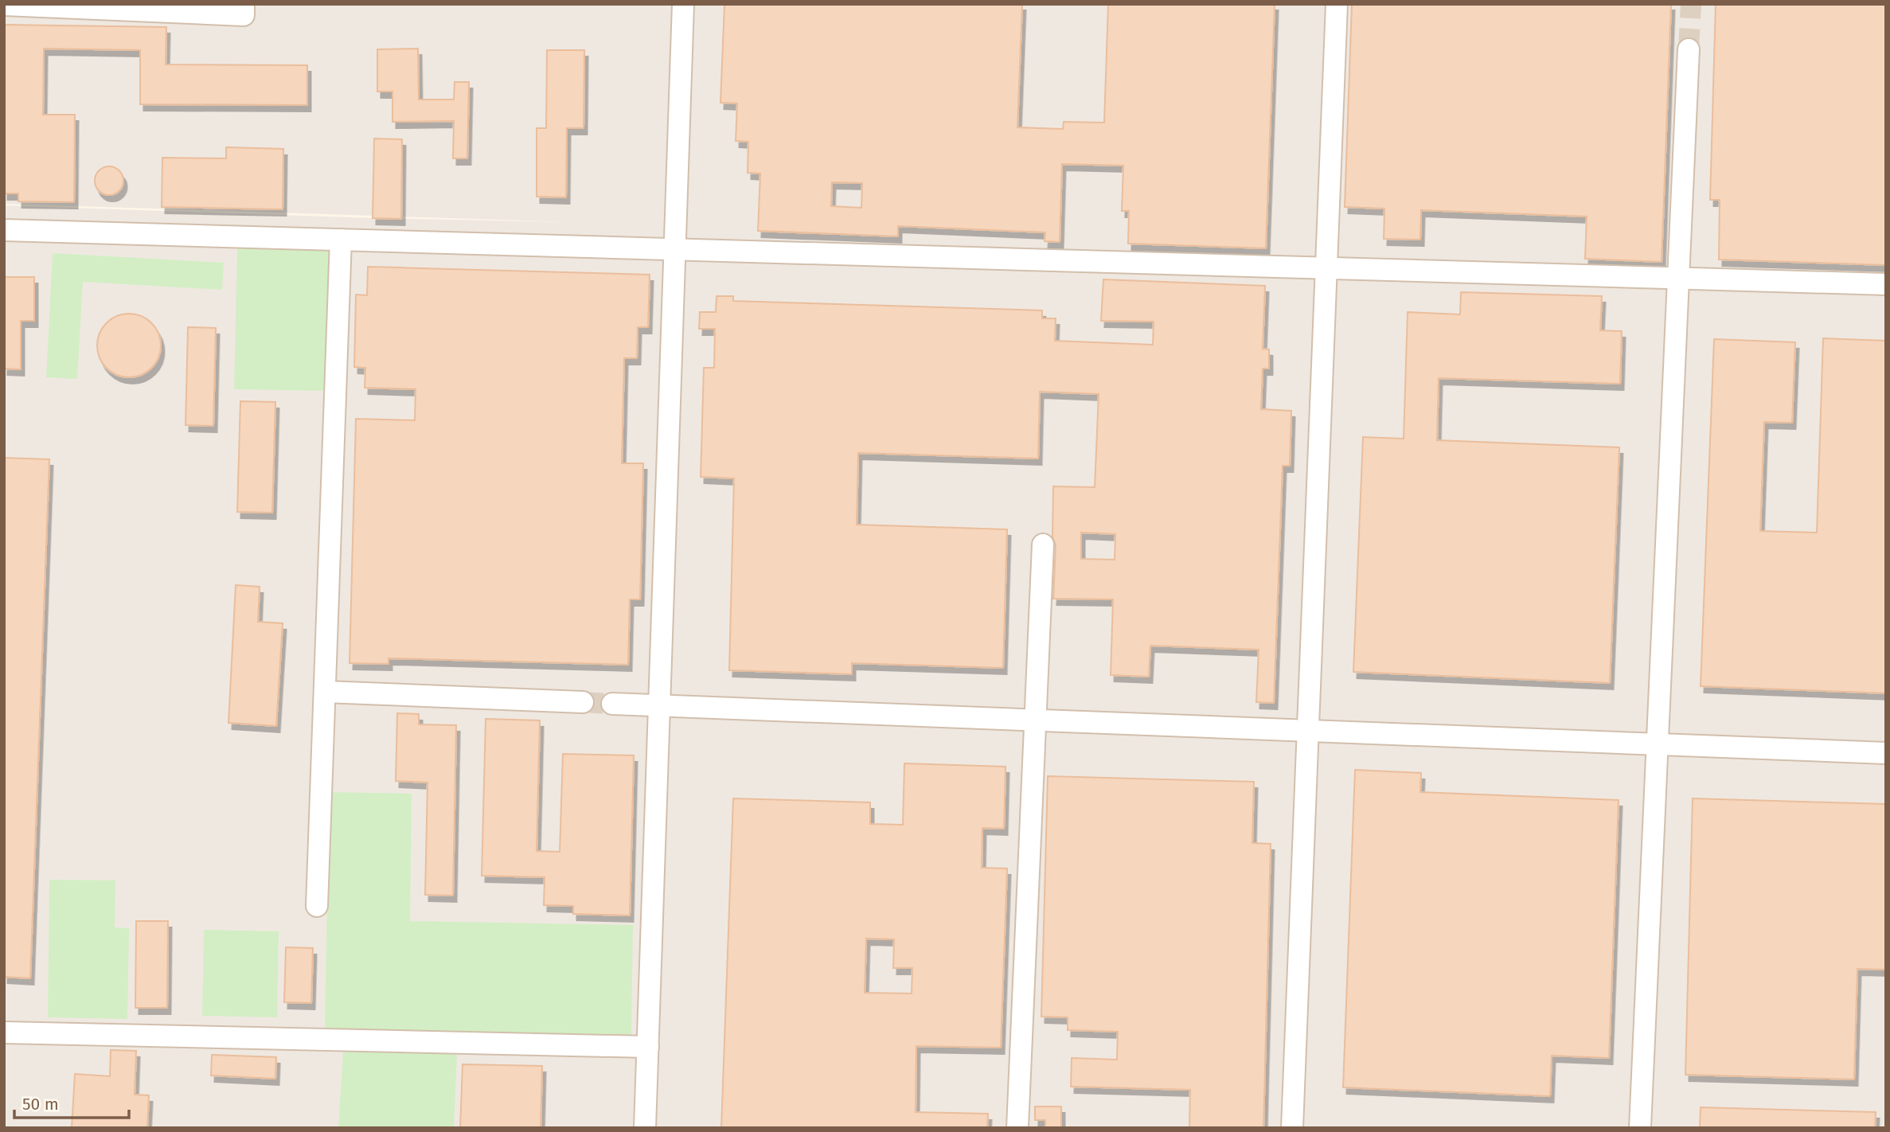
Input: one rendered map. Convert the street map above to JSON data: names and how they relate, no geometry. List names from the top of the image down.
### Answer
{
  "scale_bar": "50 m"
}
